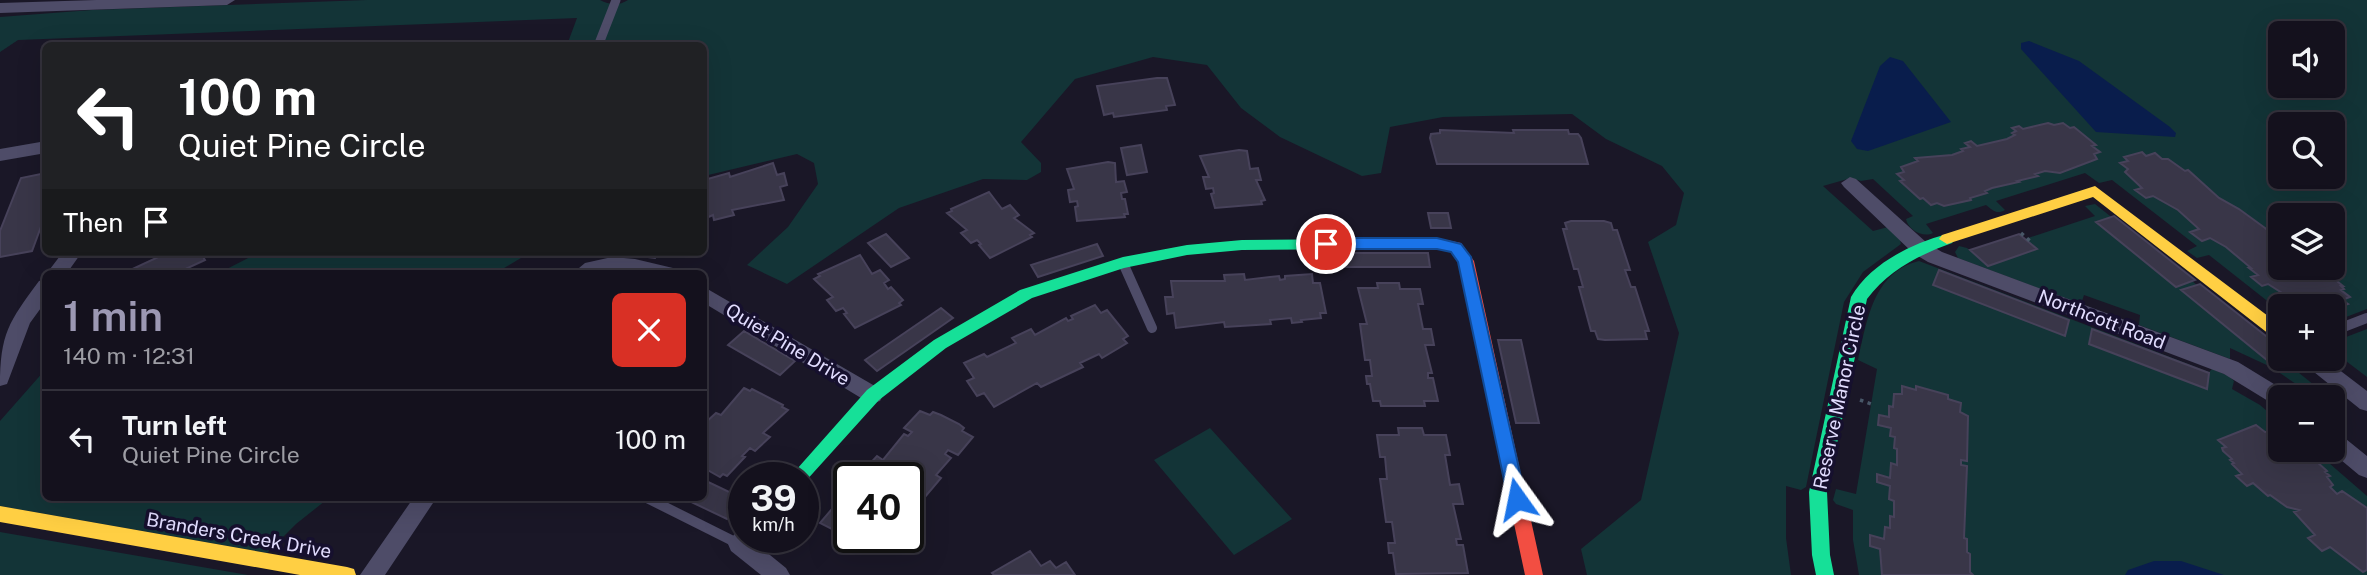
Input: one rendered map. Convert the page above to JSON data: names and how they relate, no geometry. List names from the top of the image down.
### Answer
{
  "streets": {
    "street": [
      "Northcott Road",
      "Quiet Pine Drive",
      "Reserve Manor Circle",
      "Branders Creek Drive"
    ]
  },
  "crossings": [
    ["Northcott Road", "Reserve Manor Circle"]
  ],
  "page": {
    "map_buttons": ["+", "−"],
    "turn": ["100 m", "Quiet Pine Circle"],
    "then": "Then",
    "heading": ["1 min", "140 m · 12:31"],
    "list": [
      {
        "name": "Turn left",
        "note": "Quiet Pine Circle",
        "value": "100 m"
      }
    ],
    "speed": "39 km/h",
    "limit": "40"
  }
}
